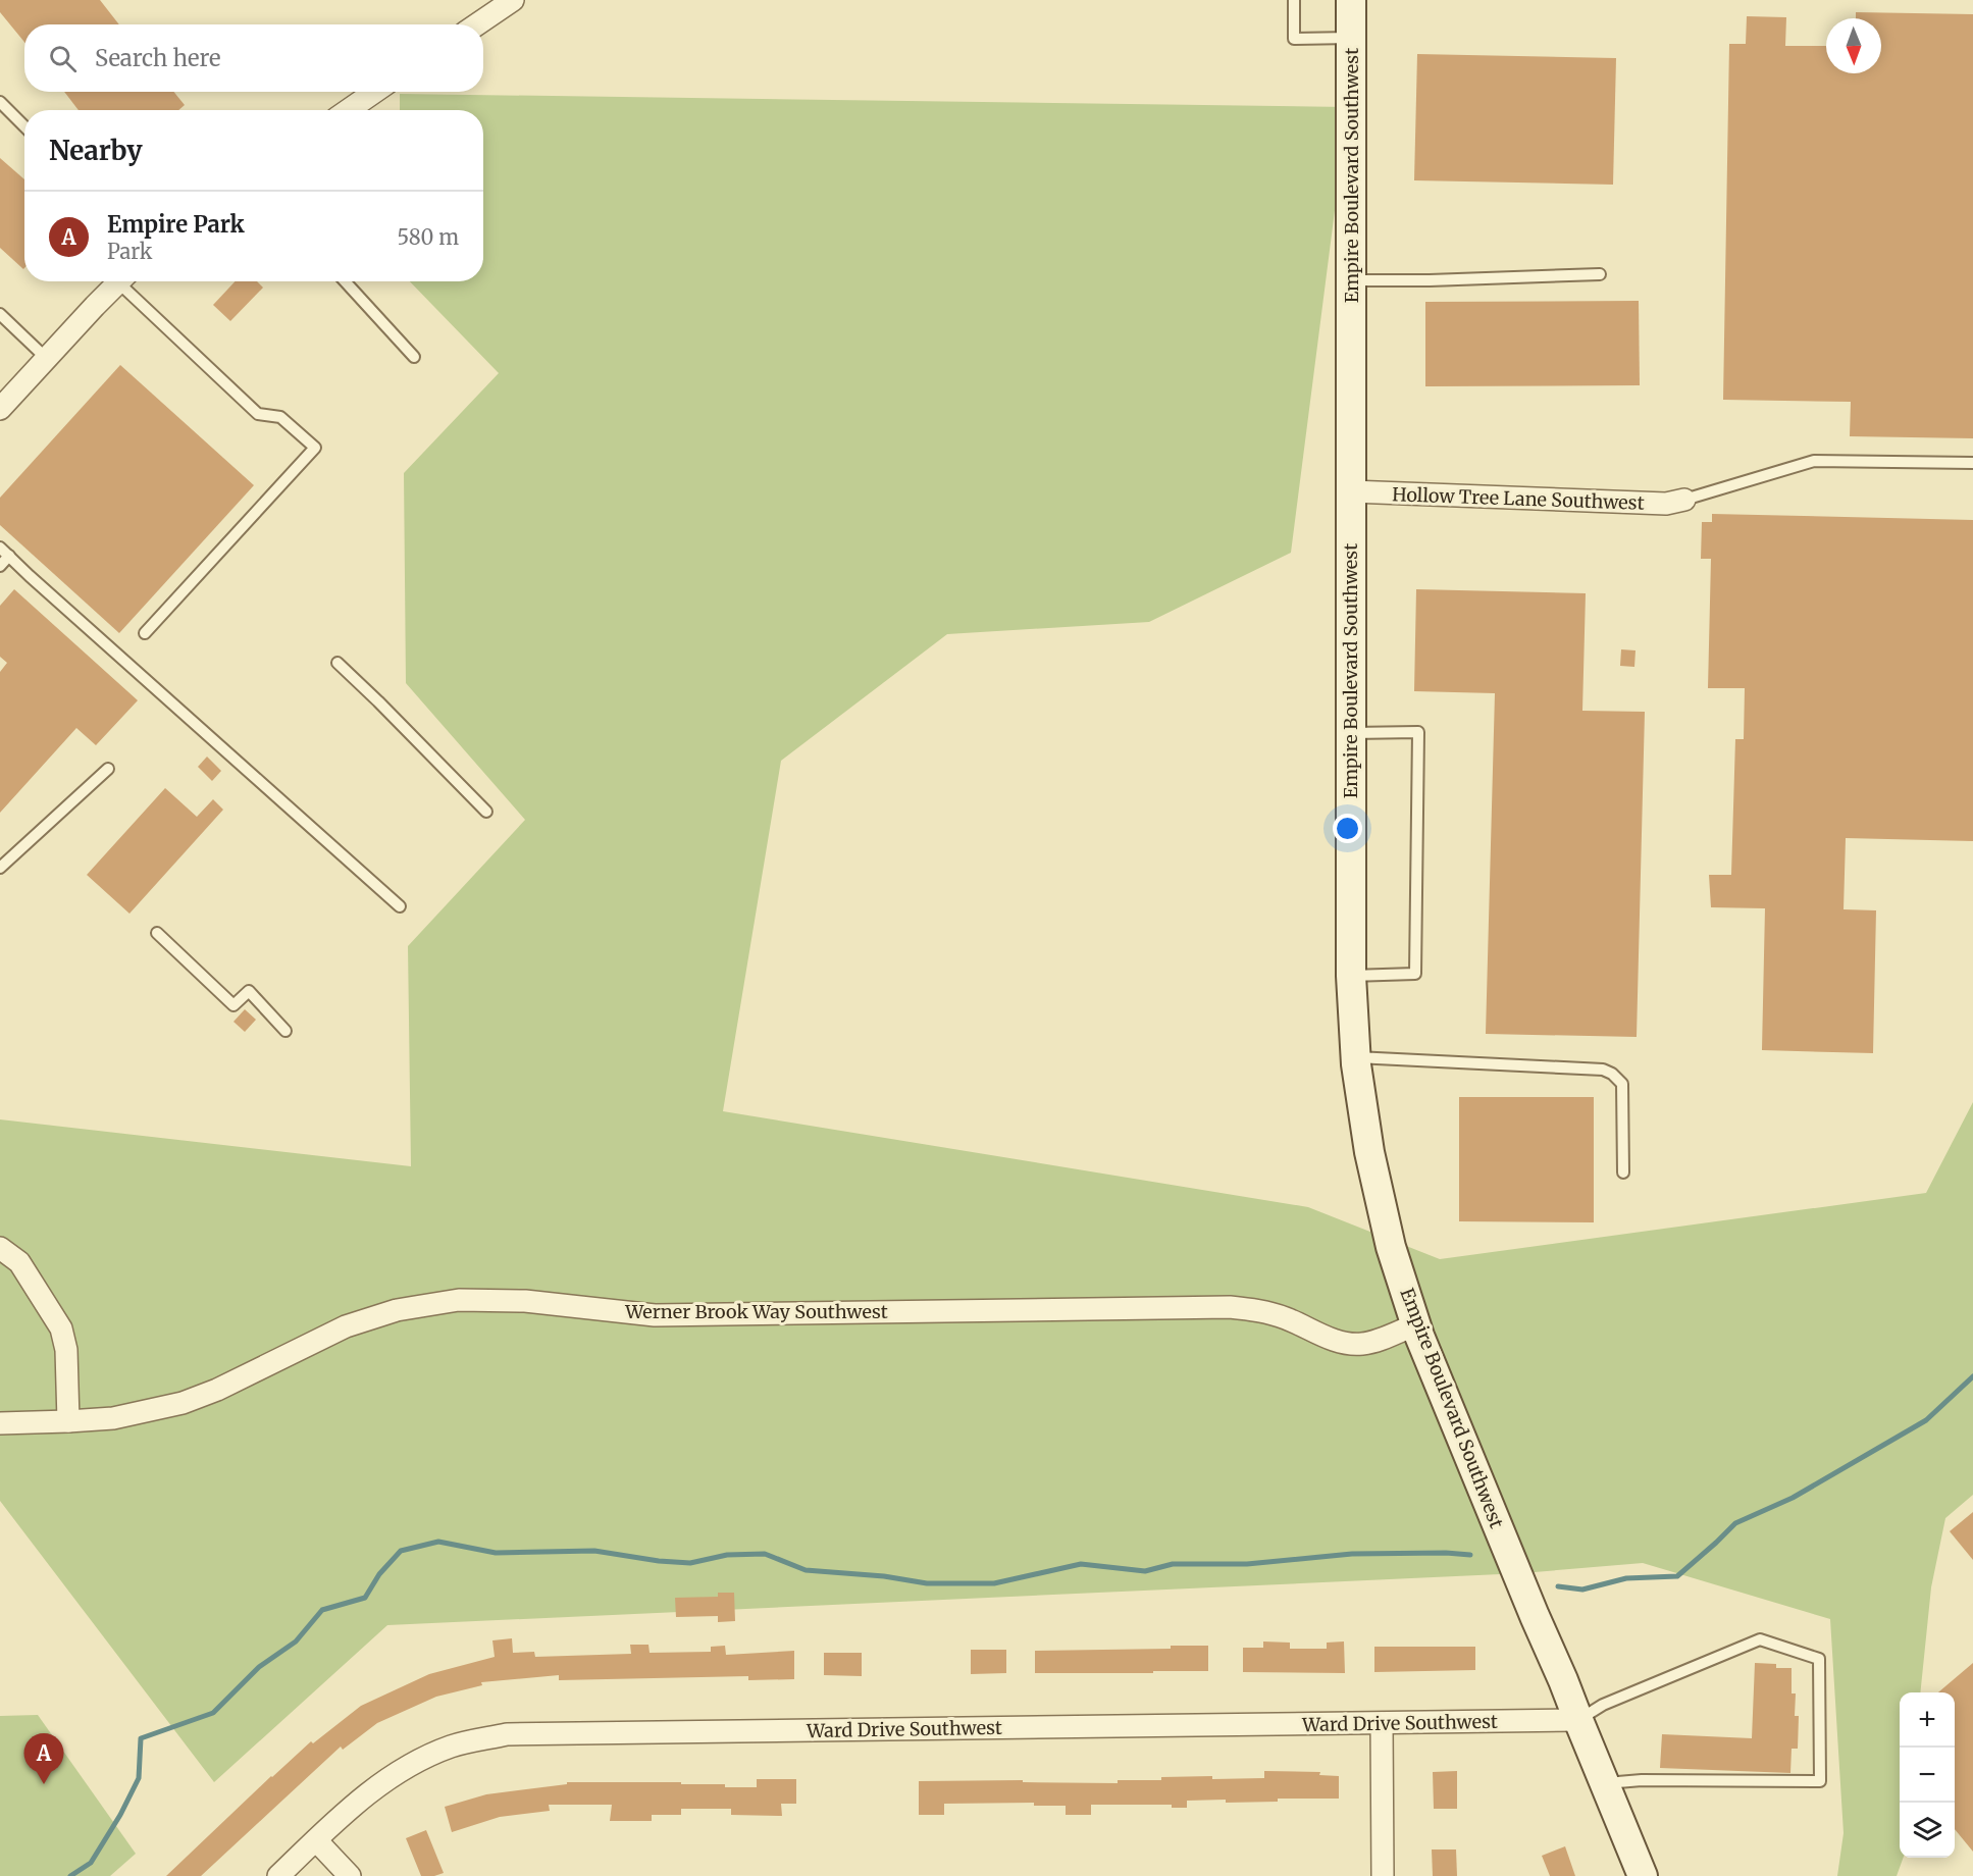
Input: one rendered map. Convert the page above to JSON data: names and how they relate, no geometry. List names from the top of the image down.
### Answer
{
  "streets": {
    "street": [
      "Empire Boulevard Southwest",
      "Hollow Tree Lane Southwest",
      "Werner Brook Way Southwest",
      "Ward Drive Southwest"
    ]
  },
  "crossings": [
    ["Empire Boulevard Southwest", "Hollow Tree Lane Southwest"],
    ["Empire Boulevard Southwest", "Werner Brook Way Southwest"],
    ["Empire Boulevard Southwest", "Ward Drive Southwest"]
  ],
  "north": "bottom",
  "page": {
    "search": "Search here",
    "heading": "Nearby",
    "list": [
      {
        "mark": "A",
        "name": "Empire Park",
        "note": "Park",
        "value": "580 m"
      }
    ],
    "map_buttons": ["+", "−"],
    "pins": "A"
  }
}
